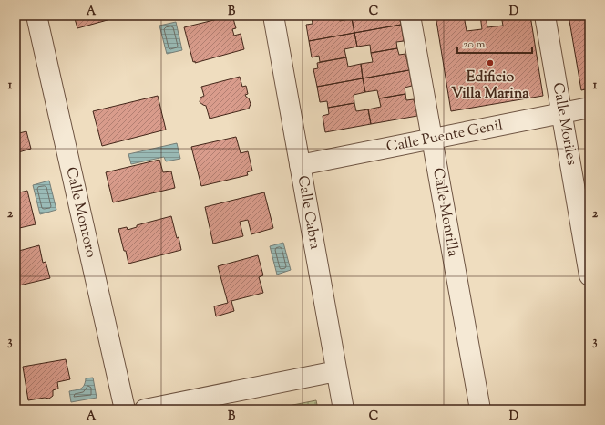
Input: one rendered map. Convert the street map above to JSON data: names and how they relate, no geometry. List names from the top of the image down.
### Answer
{
  "streets": {
    "street": [
      "Calle Moriles",
      "Calle Puente Genil",
      "Calle Montoro",
      "Calle Cabra",
      "Calle Montilla"
    ]
  },
  "crossings": [
    ["Calle Moriles", "Calle Puente Genil"],
    ["Calle Puente Genil", "Calle Cabra"],
    ["Calle Puente Genil", "Calle Montilla"]
  ],
  "places": ["Edificio Villa Marina"],
  "scale_bar": "20 m",
  "grid": {
    "columns": [
      "A",
      "B",
      "C",
      "D"
    ],
    "rows": ["1", "2", "3"]
  }
}
